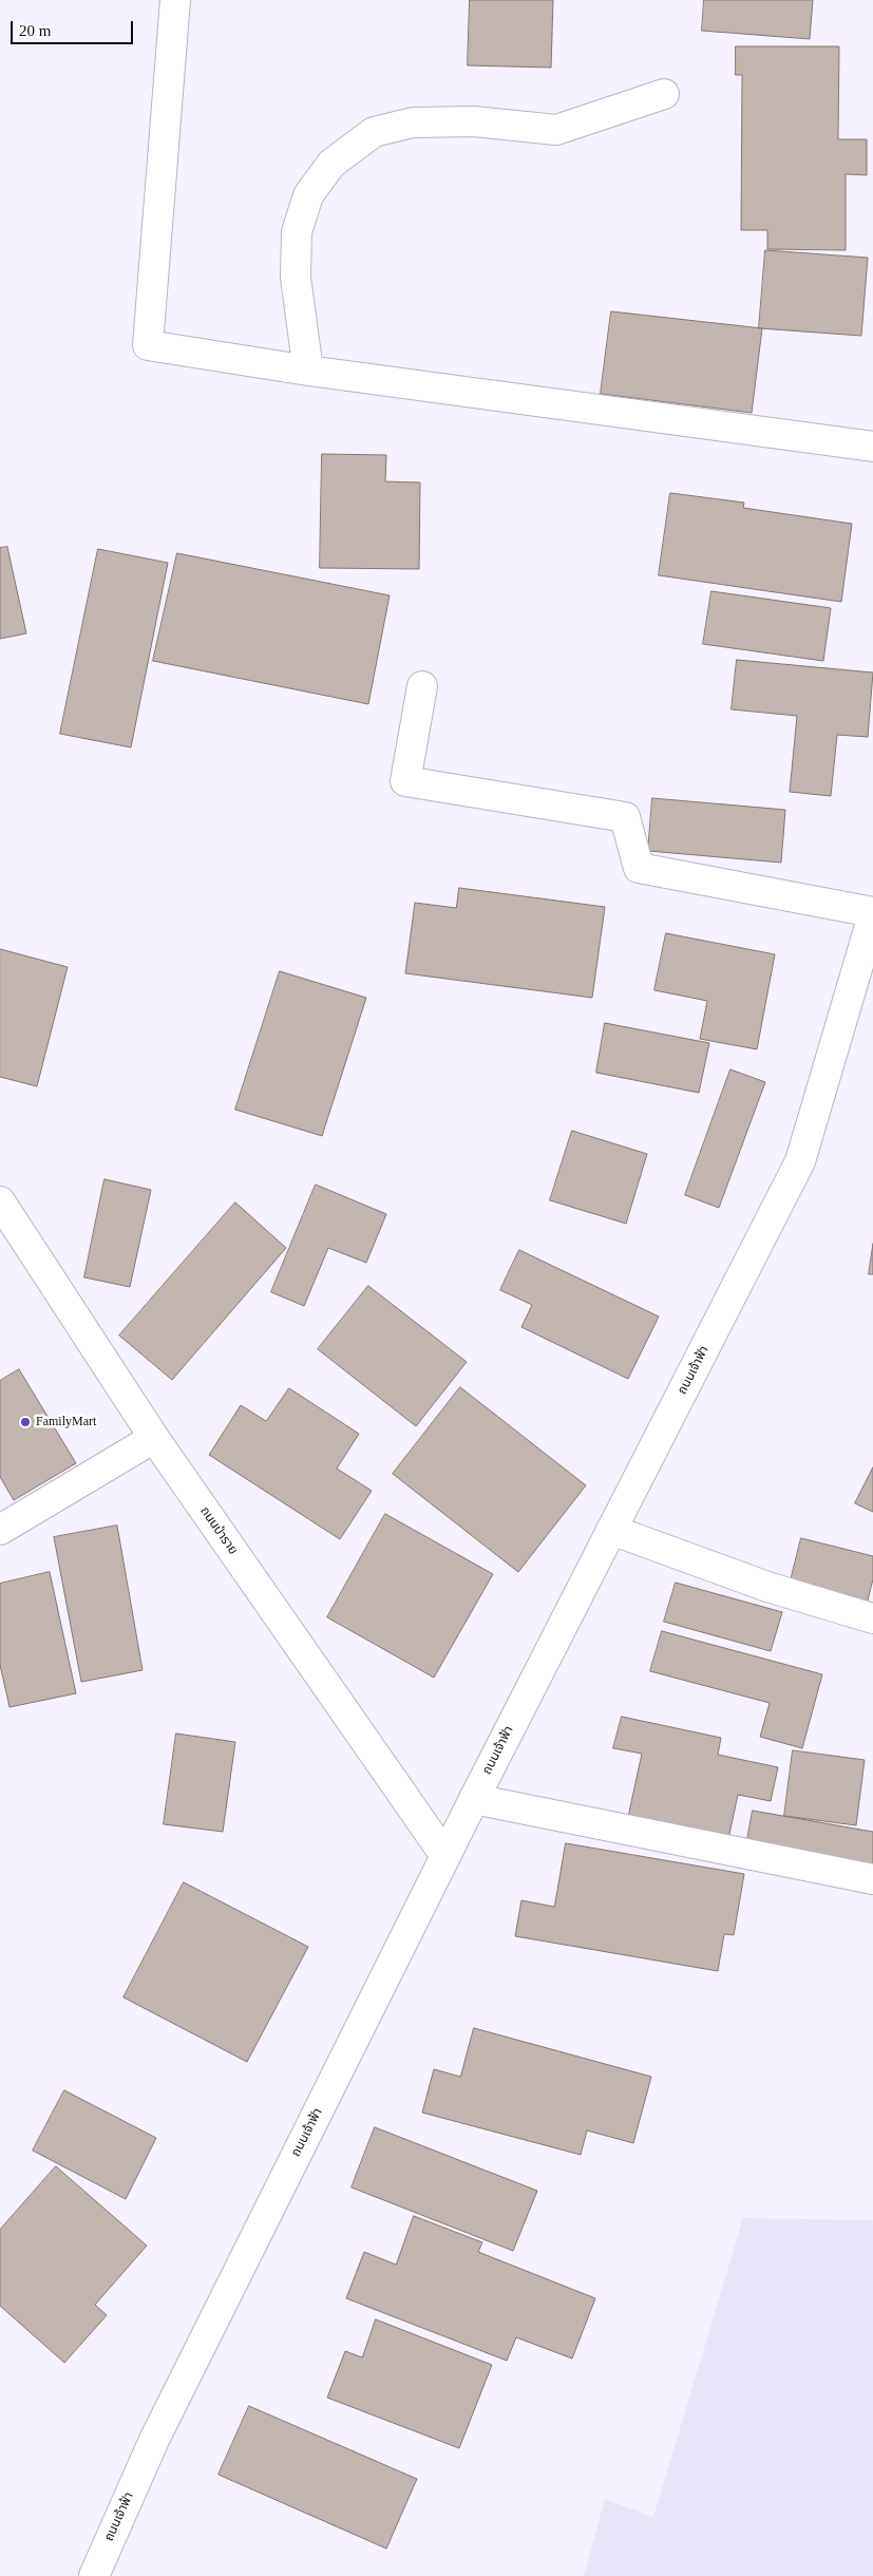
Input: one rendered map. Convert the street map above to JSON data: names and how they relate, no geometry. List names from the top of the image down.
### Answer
{
  "streets": {
    "street": ["ถนนเจ้าฟ้า", "ถนนป่าราย"]
  },
  "crossings": [
    ["ถนนเจ้าฟ้า", "ถนนป่าราย"]
  ],
  "places": ["FamilyMart"],
  "scale_bar": "20 m"
}
